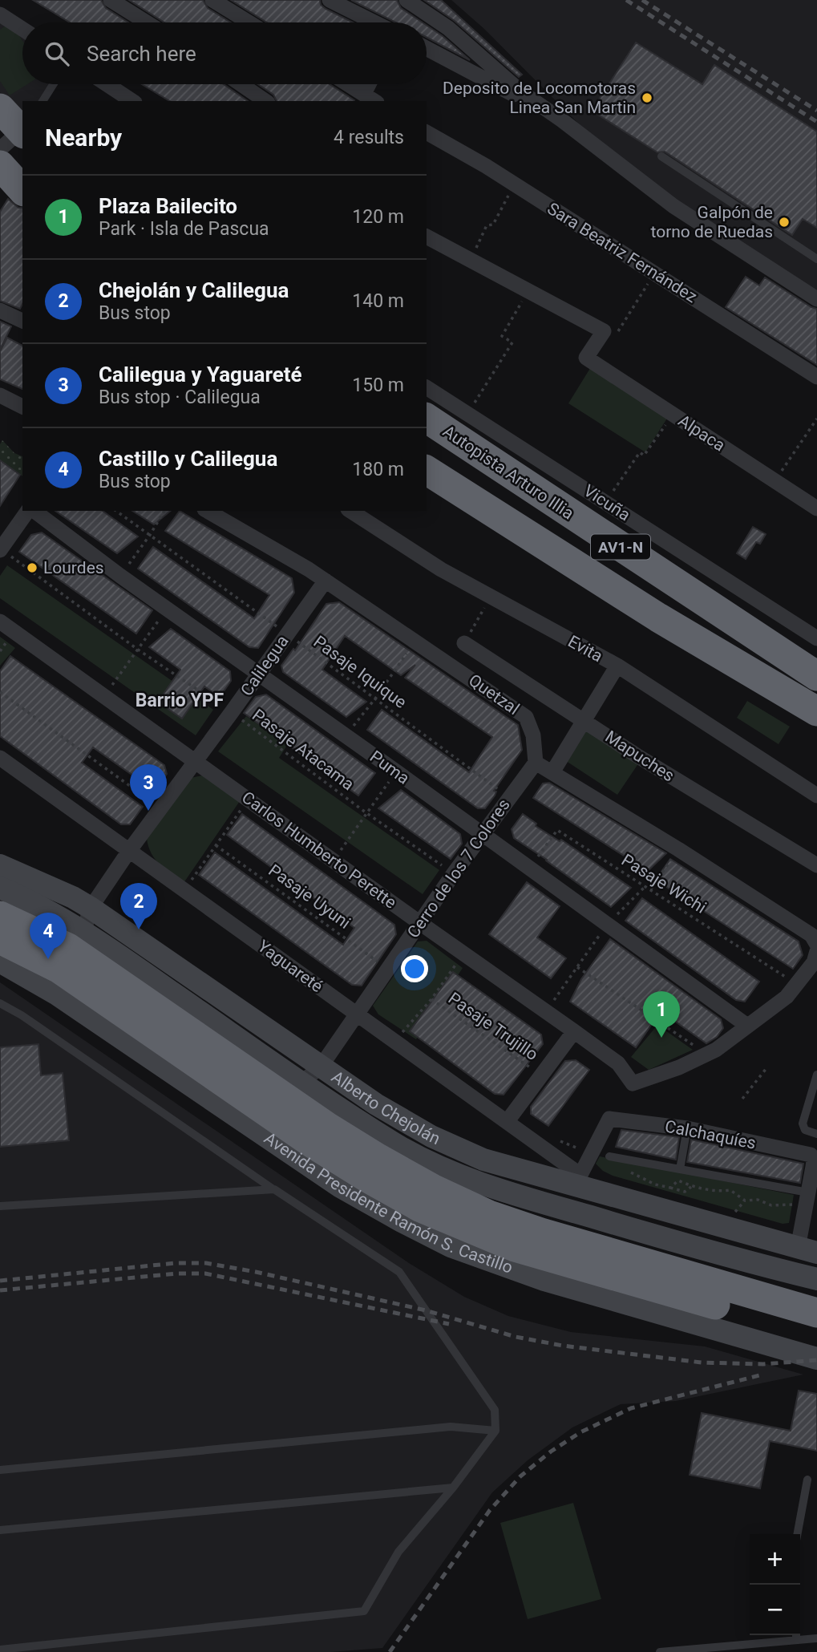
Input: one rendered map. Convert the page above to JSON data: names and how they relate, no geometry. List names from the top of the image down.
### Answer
{
  "streets": {
    "highway": ["Autopista Arturo Illia", "AV1-N"],
    "main road": ["Alberto Chejolán", "Avenida Presidente Ramón S. Castillo"],
    "street": [
      "Sara Beatriz Fernández",
      "Alpaca",
      "Vicuña",
      "Evita",
      "Calilegua",
      "Quetzal",
      "Mapuches",
      "Puma",
      "Carlos Humberto Perette",
      "Cerro de los 7 Colores",
      "Yaguareté",
      "Calchaquíes"
    ],
    "path": [
      "Pasaje Iquique",
      "Pasaje Atacama",
      "Pasaje Wichi",
      "Pasaje Uyuni",
      "Pasaje Trujillo"
    ]
  },
  "crossings": [
    ["Calilegua", "Pasaje Iquique"],
    ["Calilegua", "Quetzal"],
    ["Calilegua", "Pasaje Atacama"],
    ["Calilegua", "Puma"],
    ["Calilegua", "Carlos Humberto Perette"],
    ["Calilegua", "Yaguareté"],
    ["Calilegua", "Alberto Chejolán"],
    ["Pasaje Iquique", "Cerro de los 7 Colores"],
    ["Quetzal", "Cerro de los 7 Colores"],
    ["Pasaje Atacama", "Cerro de los 7 Colores"],
    ["Puma", "Cerro de los 7 Colores"],
    ["Puma", "Pasaje Wichi"],
    ["Carlos Humberto Perette", "Cerro de los 7 Colores"],
    ["Cerro de los 7 Colores", "Pasaje Uyuni"],
    ["Cerro de los 7 Colores", "Yaguareté"],
    ["Cerro de los 7 Colores", "Alberto Chejolán"],
    ["Yaguareté", "Alberto Chejolán"],
    ["Yaguareté", "Calchaquíes"],
    ["Alberto Chejolán", "Calchaquíes"]
  ],
  "districts": ["Barrio YPF"],
  "places": ["Deposito de Locomotoras Linea San Martin", "Galpón de torno de Ruedas", "Lourdes"],
  "page": {
    "search": "Search here",
    "heading": ["Nearby", "4 results"],
    "list": [
      {
        "mark": "1",
        "name": "Plaza Bailecito",
        "note": "Park · Isla de Pascua",
        "value": "120 m"
      },
      {
        "mark": "2",
        "name": "Chejolán y Calilegua",
        "note": "Bus stop",
        "value": "140 m"
      },
      {
        "mark": "3",
        "name": "Calilegua y Yaguareté",
        "note": "Bus stop · Calilegua",
        "value": "150 m"
      },
      {
        "mark": "4",
        "name": "Castillo y Calilegua",
        "note": "Bus stop",
        "value": "180 m"
      }
    ],
    "pins": [
      "3",
      "2",
      "4",
      "1"
    ],
    "map_buttons": ["+", "−"]
  }
}
